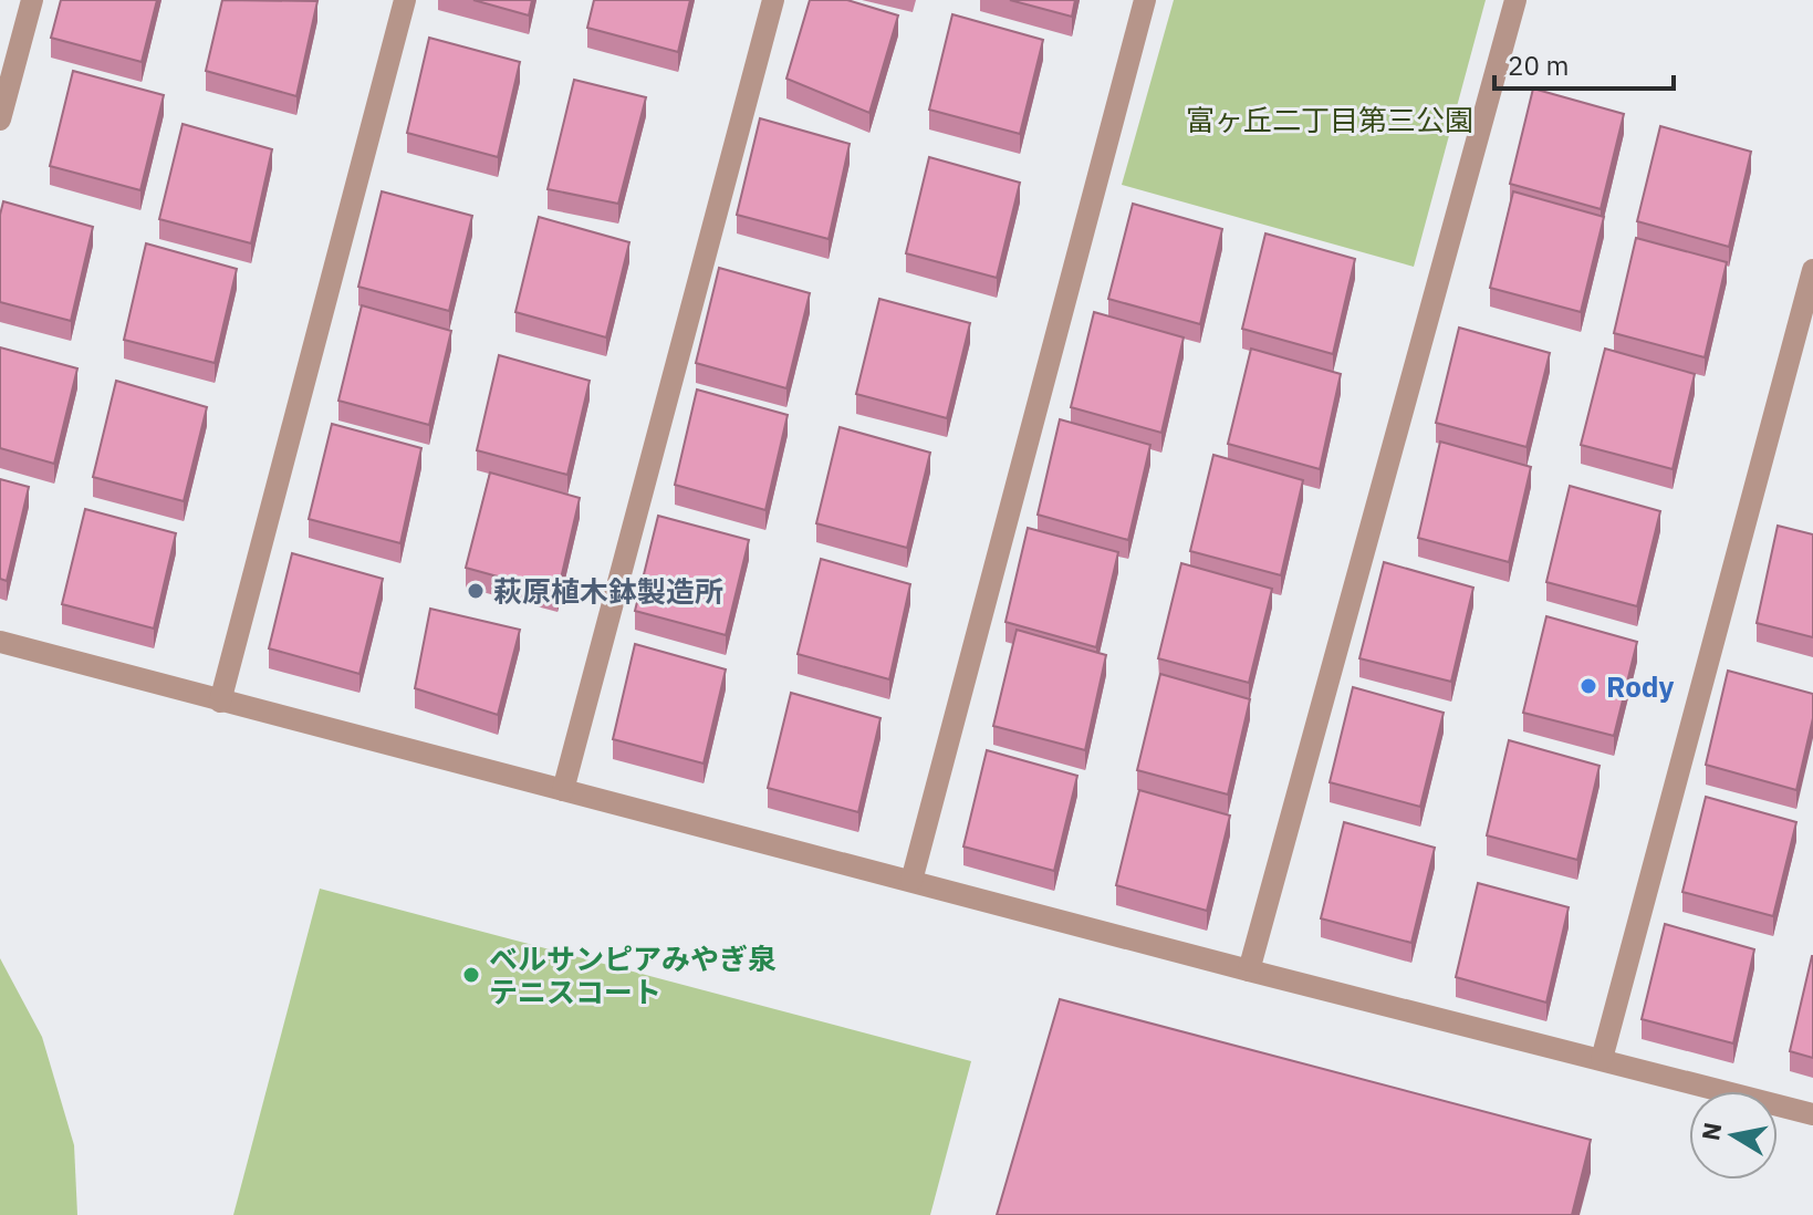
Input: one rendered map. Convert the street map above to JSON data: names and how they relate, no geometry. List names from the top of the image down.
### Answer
{
  "parks": ["富ヶ丘二丁目第三公園"],
  "places": ["萩原植木鉢製造所", "Rody", "ベルサンピアみやぎ泉 テニスコート"],
  "scale_bar": "20 m",
  "north": "left"
}
